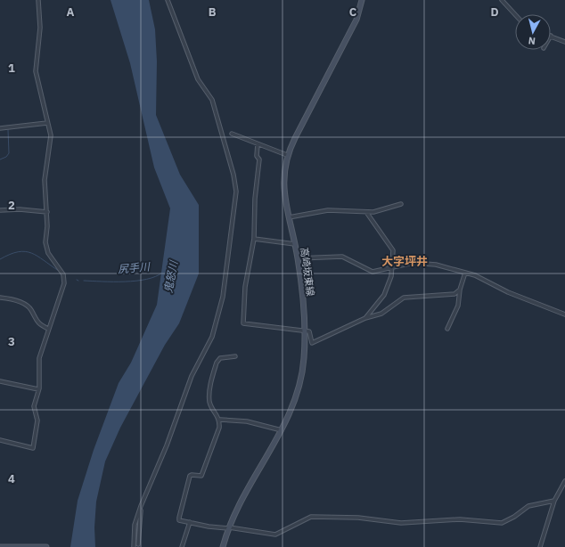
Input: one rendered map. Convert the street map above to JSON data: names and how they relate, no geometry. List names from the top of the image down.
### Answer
{
  "streets": {
    "main road": ["高崎坂東線"]
  },
  "districts": ["大字坪井"],
  "water": ["尻手川", "鬼怒川"],
  "north": "bottom",
  "grid": {
    "columns": [
      "A",
      "B",
      "C",
      "D"
    ],
    "rows": [
      "1",
      "2",
      "3",
      "4"
    ]
  }
}
